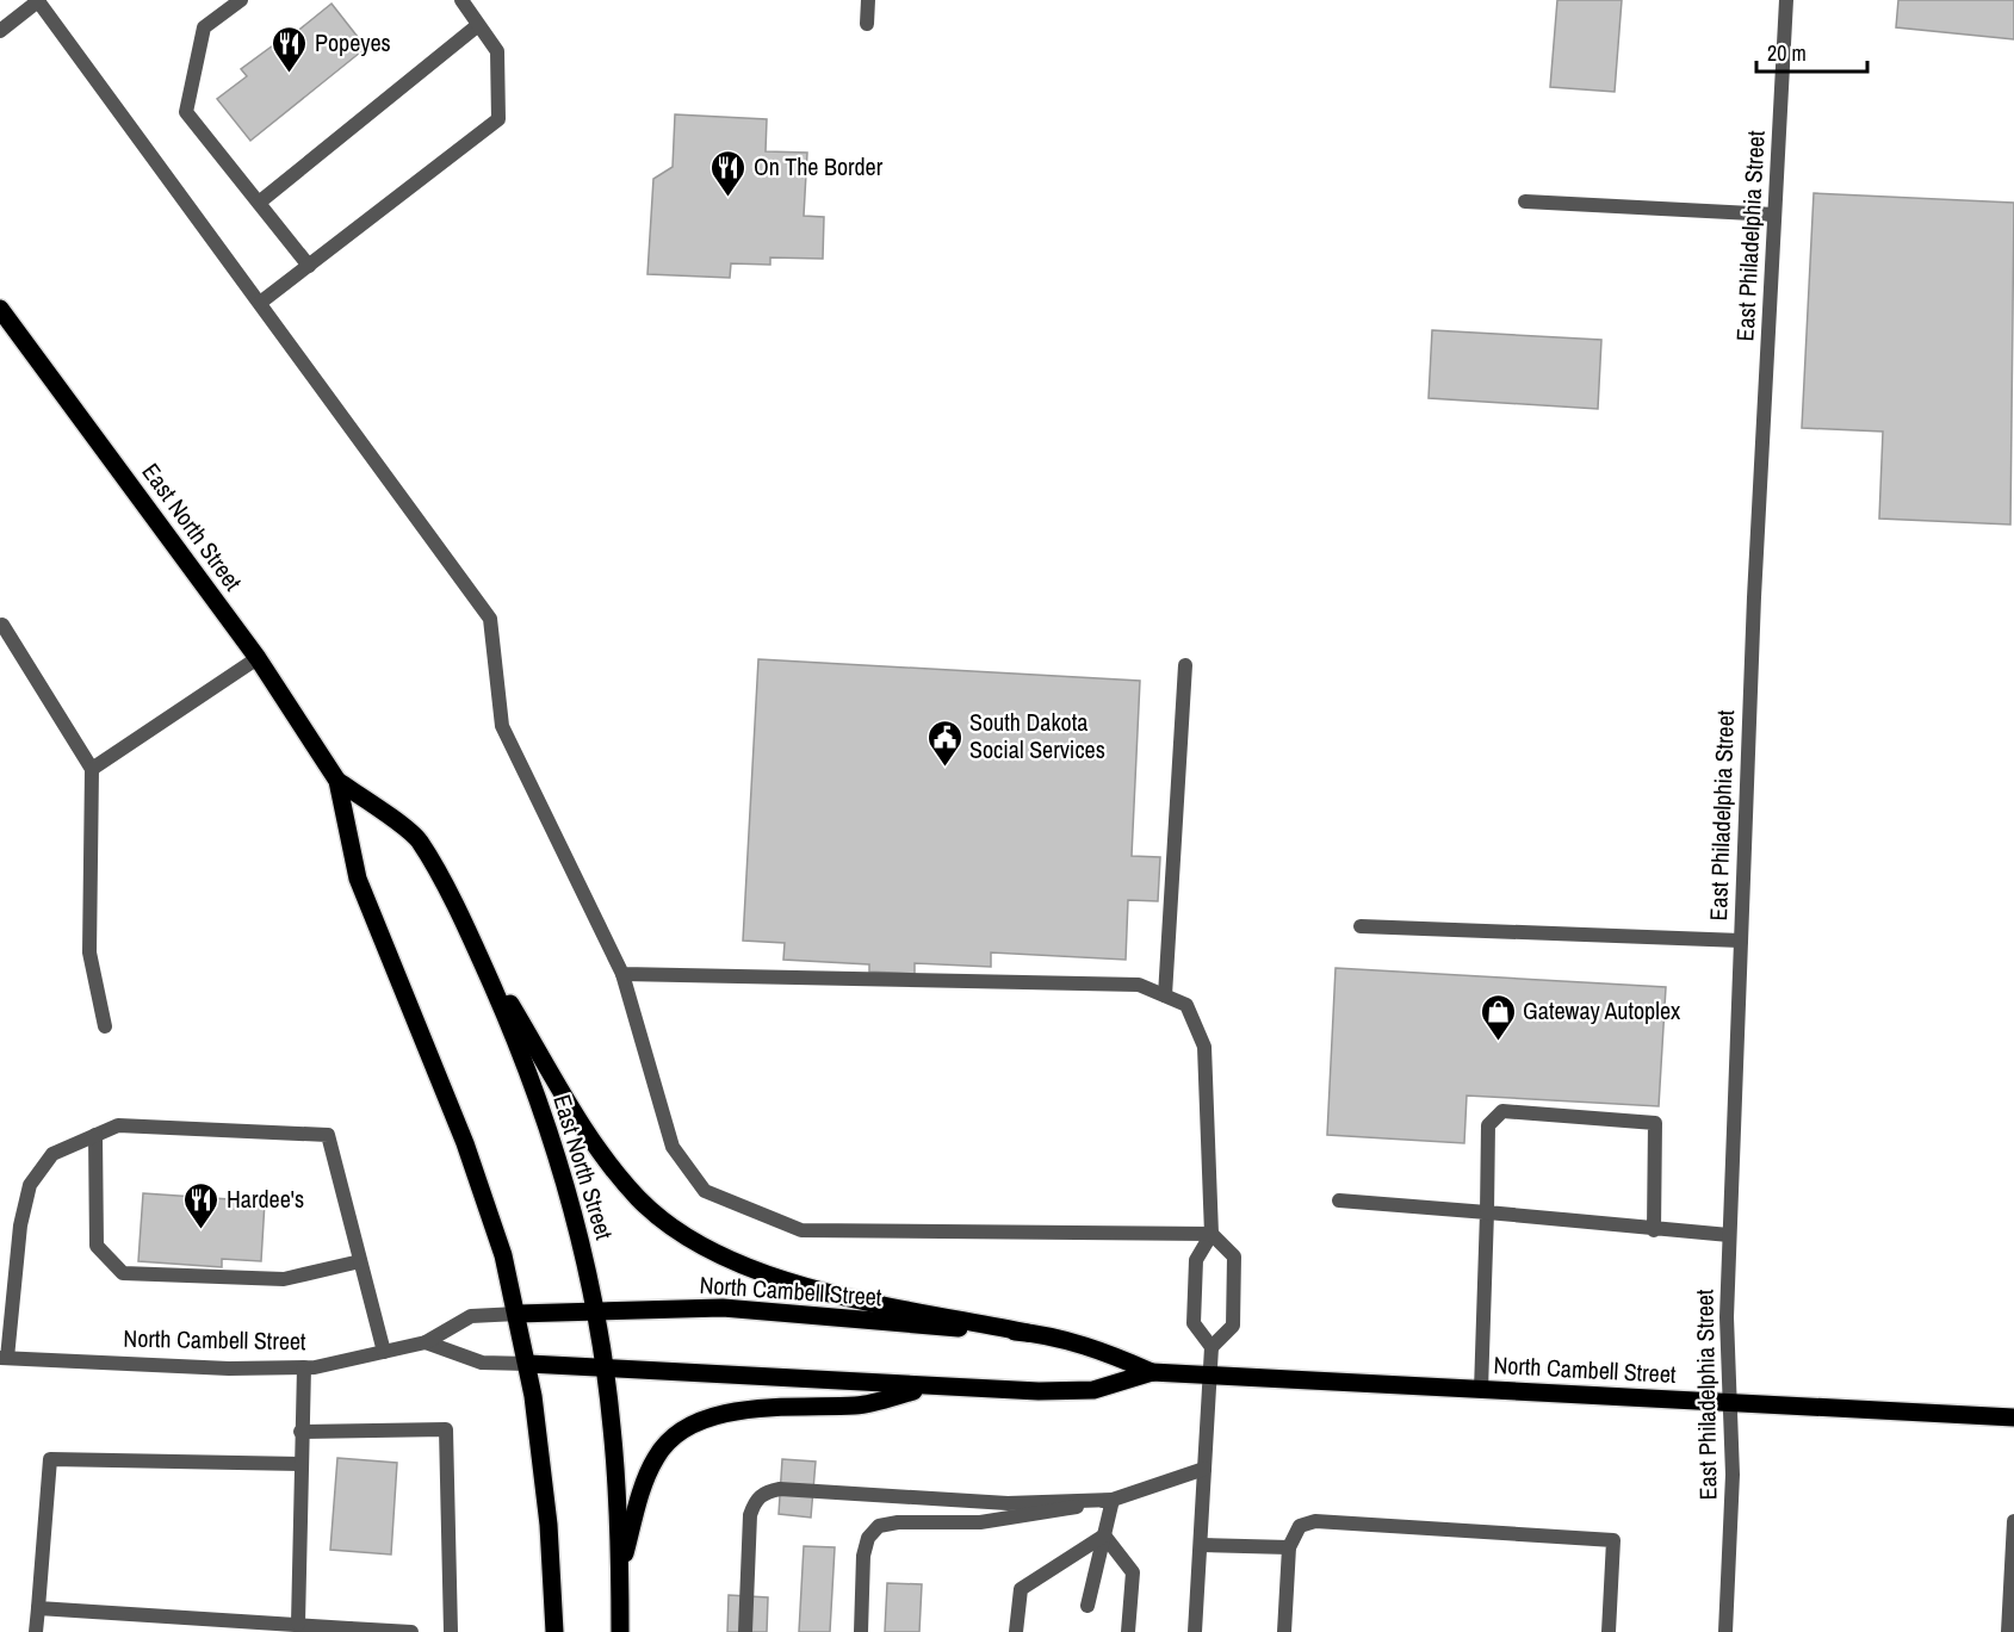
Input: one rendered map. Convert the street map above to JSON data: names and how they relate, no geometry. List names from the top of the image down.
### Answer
{
  "streets": {
    "main road": ["East North Street", "North Cambell Street"],
    "street": ["East Philadelphia Street"]
  },
  "crossings": [
    ["East Philadelphia Street", "North Cambell Street"],
    ["East North Street", "North Cambell Street"]
  ],
  "places": {
    "restaurant": ["Popeyes", "On The Border", "Hardee's"],
    "public building": ["South Dakota Social Services"],
    "shop": ["Gateway Autoplex"]
  },
  "scale_bar": "20 m"
}
